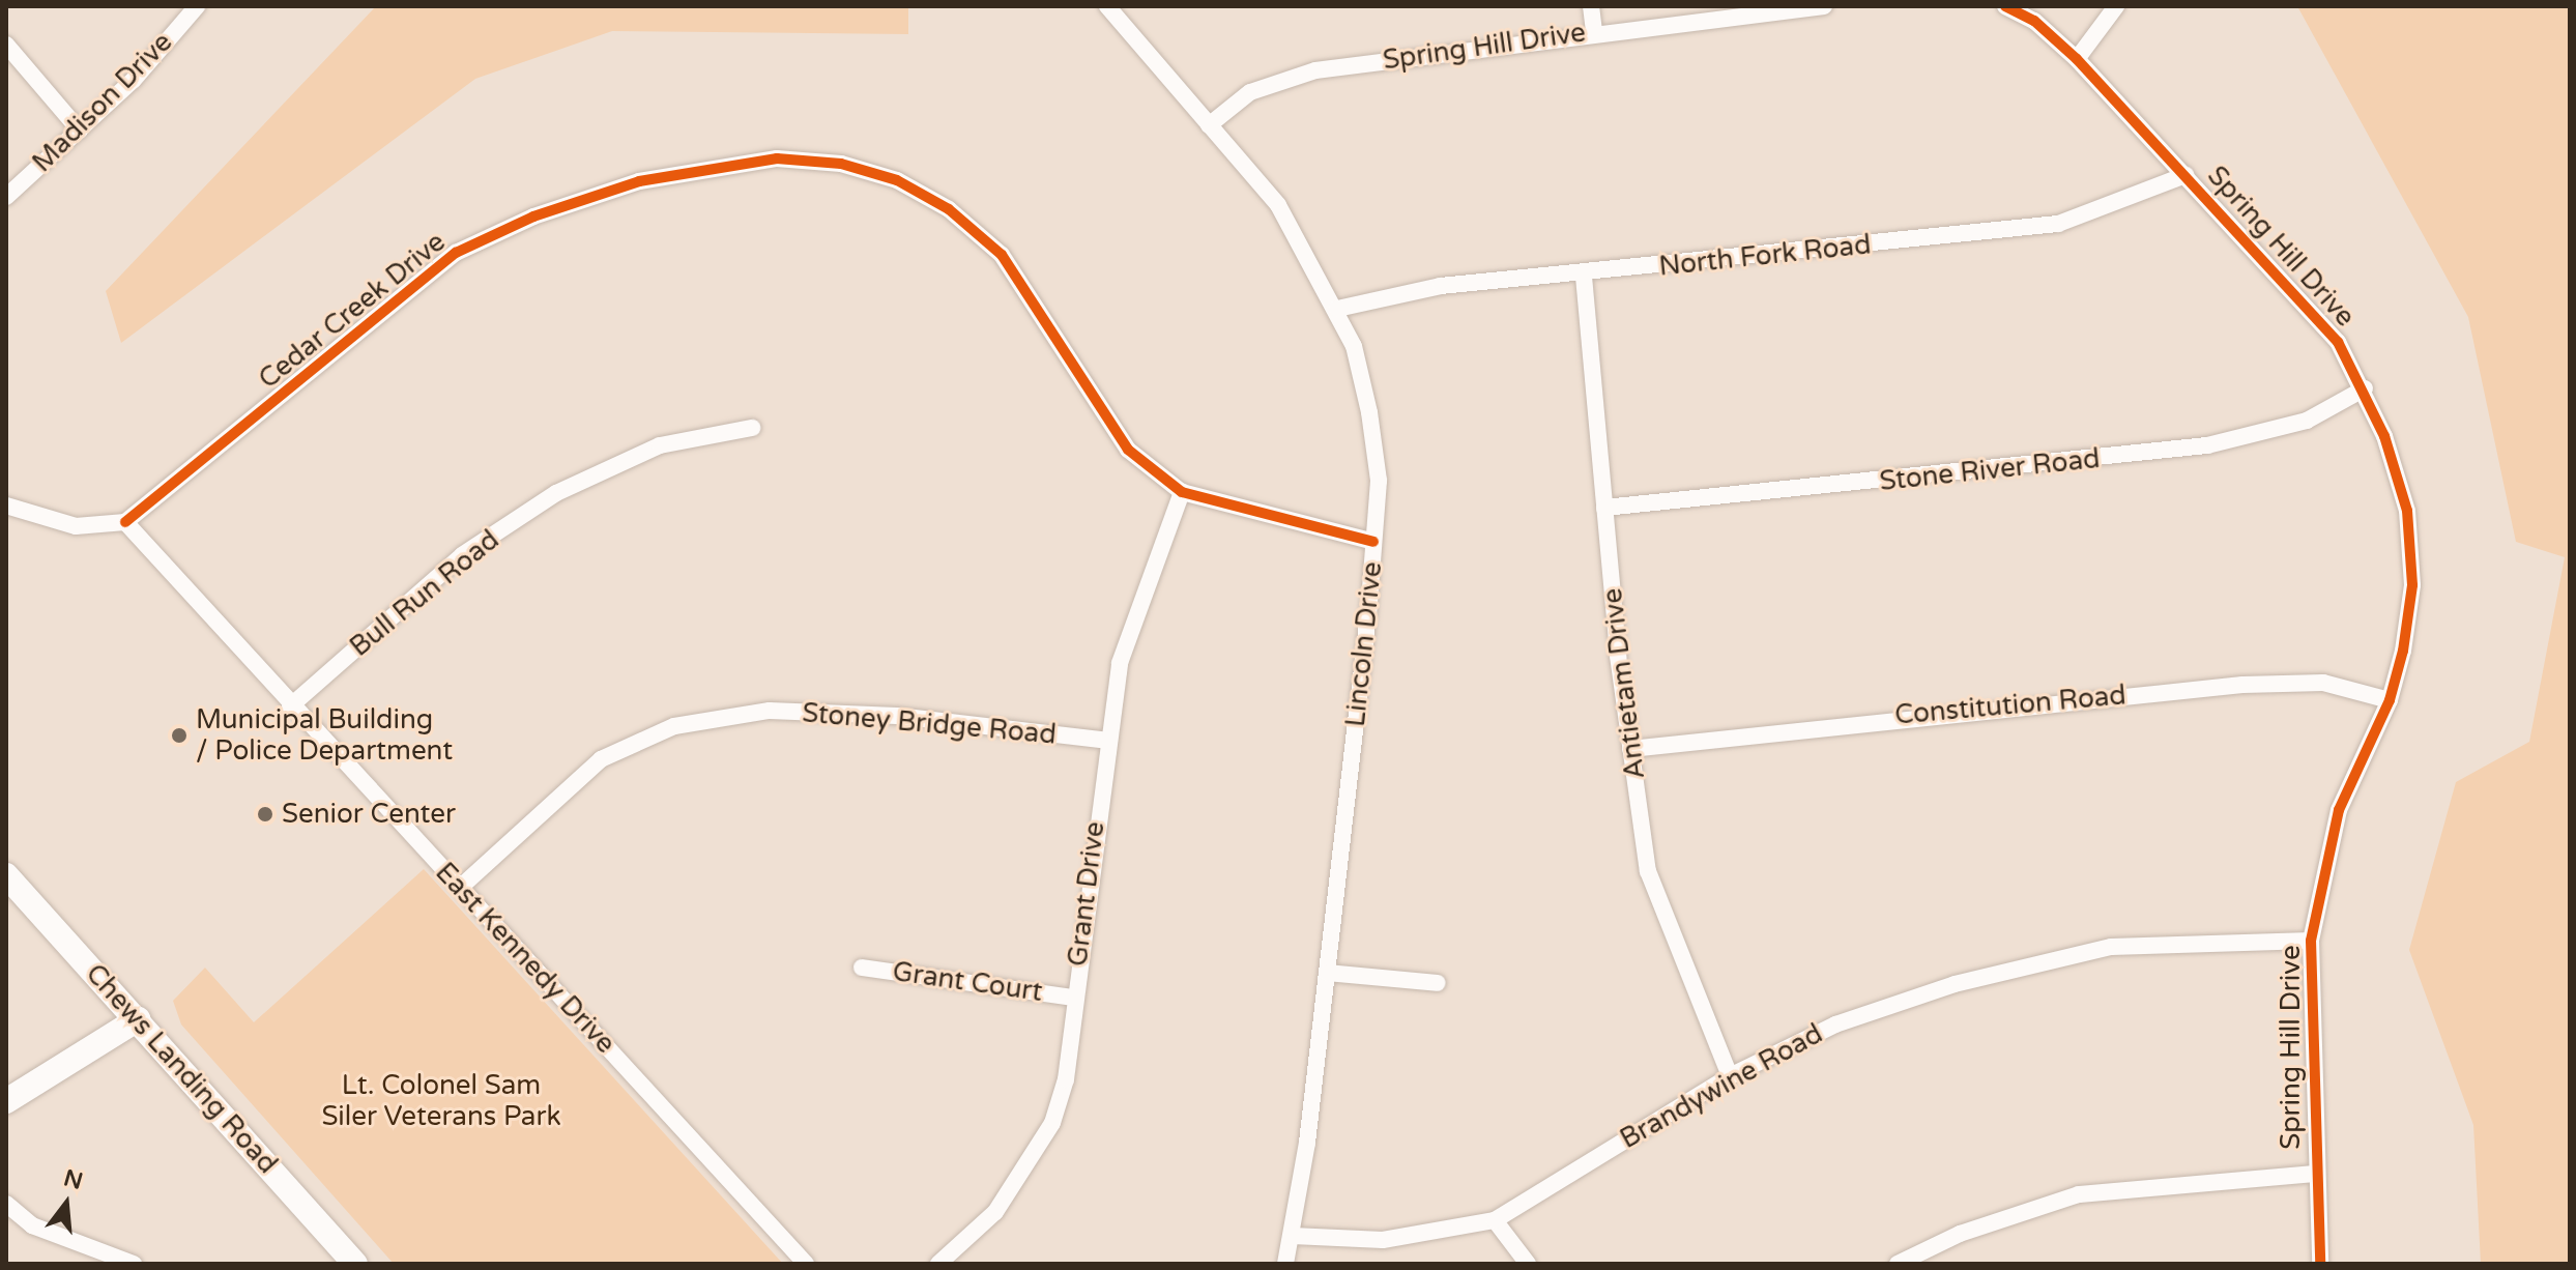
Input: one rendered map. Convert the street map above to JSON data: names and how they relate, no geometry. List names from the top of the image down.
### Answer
{
  "streets": {
    "main road": ["Chews Landing Road"],
    "street": [
      "Spring Hill Drive",
      "Madison Drive",
      "North Fork Road",
      "Cedar Creek Drive",
      "Stone River Road",
      "Bull Run Road",
      "Lincoln Drive",
      "Antietam Drive",
      "Constitution Road",
      "Stoney Bridge Road",
      "Grant Drive",
      "East Kennedy Drive",
      "Grant Court",
      "Brandywine Road"
    ]
  },
  "crossings": [
    ["Spring Hill Drive", "North Fork Road"],
    ["Spring Hill Drive", "Stone River Road"],
    ["Spring Hill Drive", "Lincoln Drive"],
    ["Spring Hill Drive", "Constitution Road"],
    ["Spring Hill Drive", "Brandywine Road"],
    ["North Fork Road", "Lincoln Drive"],
    ["North Fork Road", "Antietam Drive"],
    ["Cedar Creek Drive", "Lincoln Drive"],
    ["Cedar Creek Drive", "Grant Drive"],
    ["Cedar Creek Drive", "East Kennedy Drive"],
    ["Stone River Road", "Antietam Drive"],
    ["Bull Run Road", "East Kennedy Drive"],
    ["Lincoln Drive", "Brandywine Road"],
    ["Antietam Drive", "Constitution Road"],
    ["Antietam Drive", "Brandywine Road"],
    ["Stoney Bridge Road", "Grant Drive"],
    ["Stoney Bridge Road", "East Kennedy Drive"],
    ["Grant Drive", "Grant Court"]
  ],
  "parks": ["Lt. Colonel Sam Siler Veterans Park"],
  "places": ["Municipal Building / Police Department", "Senior Center"],
  "north": "top"
}
